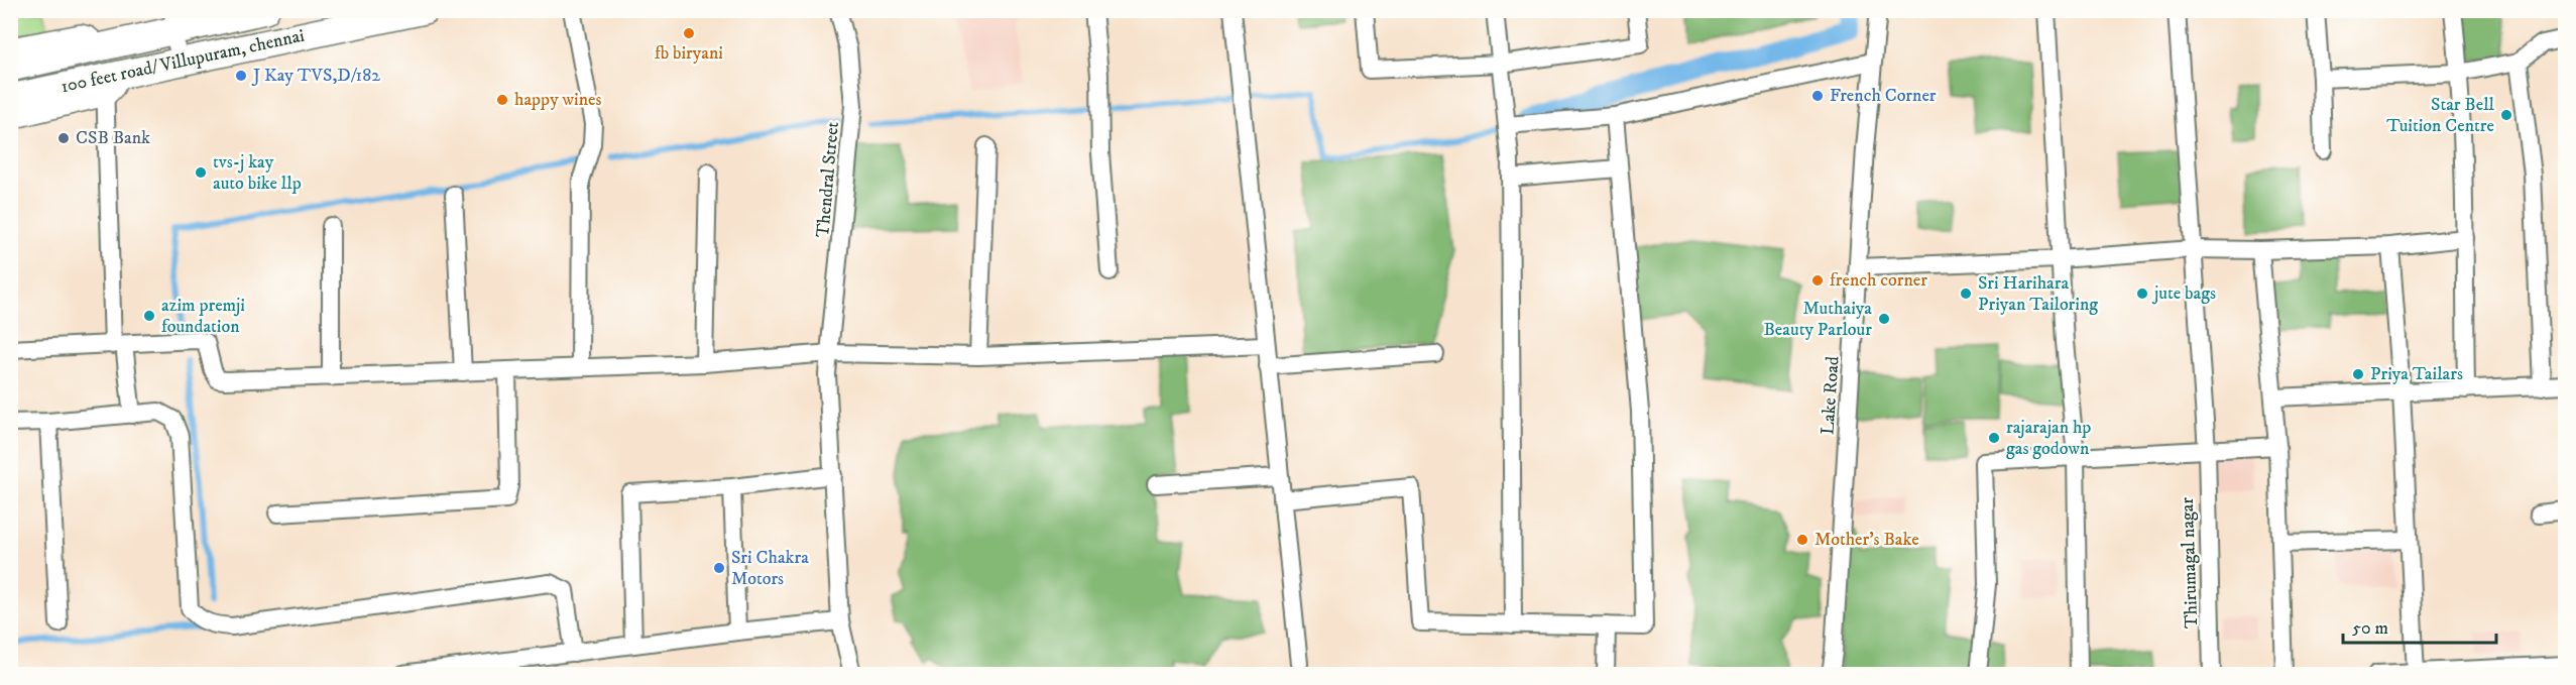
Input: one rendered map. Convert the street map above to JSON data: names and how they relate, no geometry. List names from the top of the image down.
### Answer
{
  "streets": {
    "highway": ["100 feet road/ Villupuram, chennai"],
    "street": ["Thendral Street", "Lake Road", "Thirumagal nagar"]
  },
  "places": [
    "fb biryani",
    "J Kay TVS,D/182",
    "French Corner",
    "happy wines",
    "Star Bell Tuition Centre",
    "CSB Bank",
    "tvs-j kay auto bike llp",
    "french corner",
    "Sri Harihara Priyan Tailoring",
    "jute bags",
    "azim premji foundation",
    "Muthaiya Beauty Parlour",
    "Priya Tailars",
    "rajarajan hp gas godown",
    "Mother's Bake",
    "Sri Chakra Motors"
  ],
  "scale_bar": "50 m"
}
